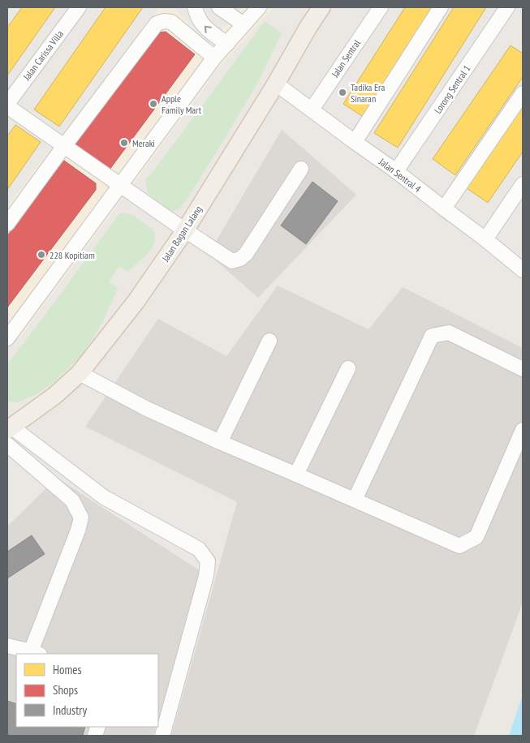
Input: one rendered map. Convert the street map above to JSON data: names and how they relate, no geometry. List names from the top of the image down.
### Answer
{
  "streets": {
    "main road": ["Jalan Bagan Lalang"],
    "street": [
      "Jalan Carissa Villa",
      "Jalan Sentral",
      "Lorong Sentral 1",
      "Jalan Sentral 4"
    ]
  },
  "crossings": [
    ["Jalan Sentral", "Jalan Sentral 4"],
    ["Lorong Sentral 1", "Jalan Sentral 4"],
    ["Jalan Sentral 4", "Jalan Bagan Lalang"]
  ],
  "places": [
    "Tadika Era Sinaran",
    "Apple Family Mart",
    "Meraki",
    "228 Kopitiam"
  ],
  "legend": ["Homes", "Shops", "Industry"]
}
